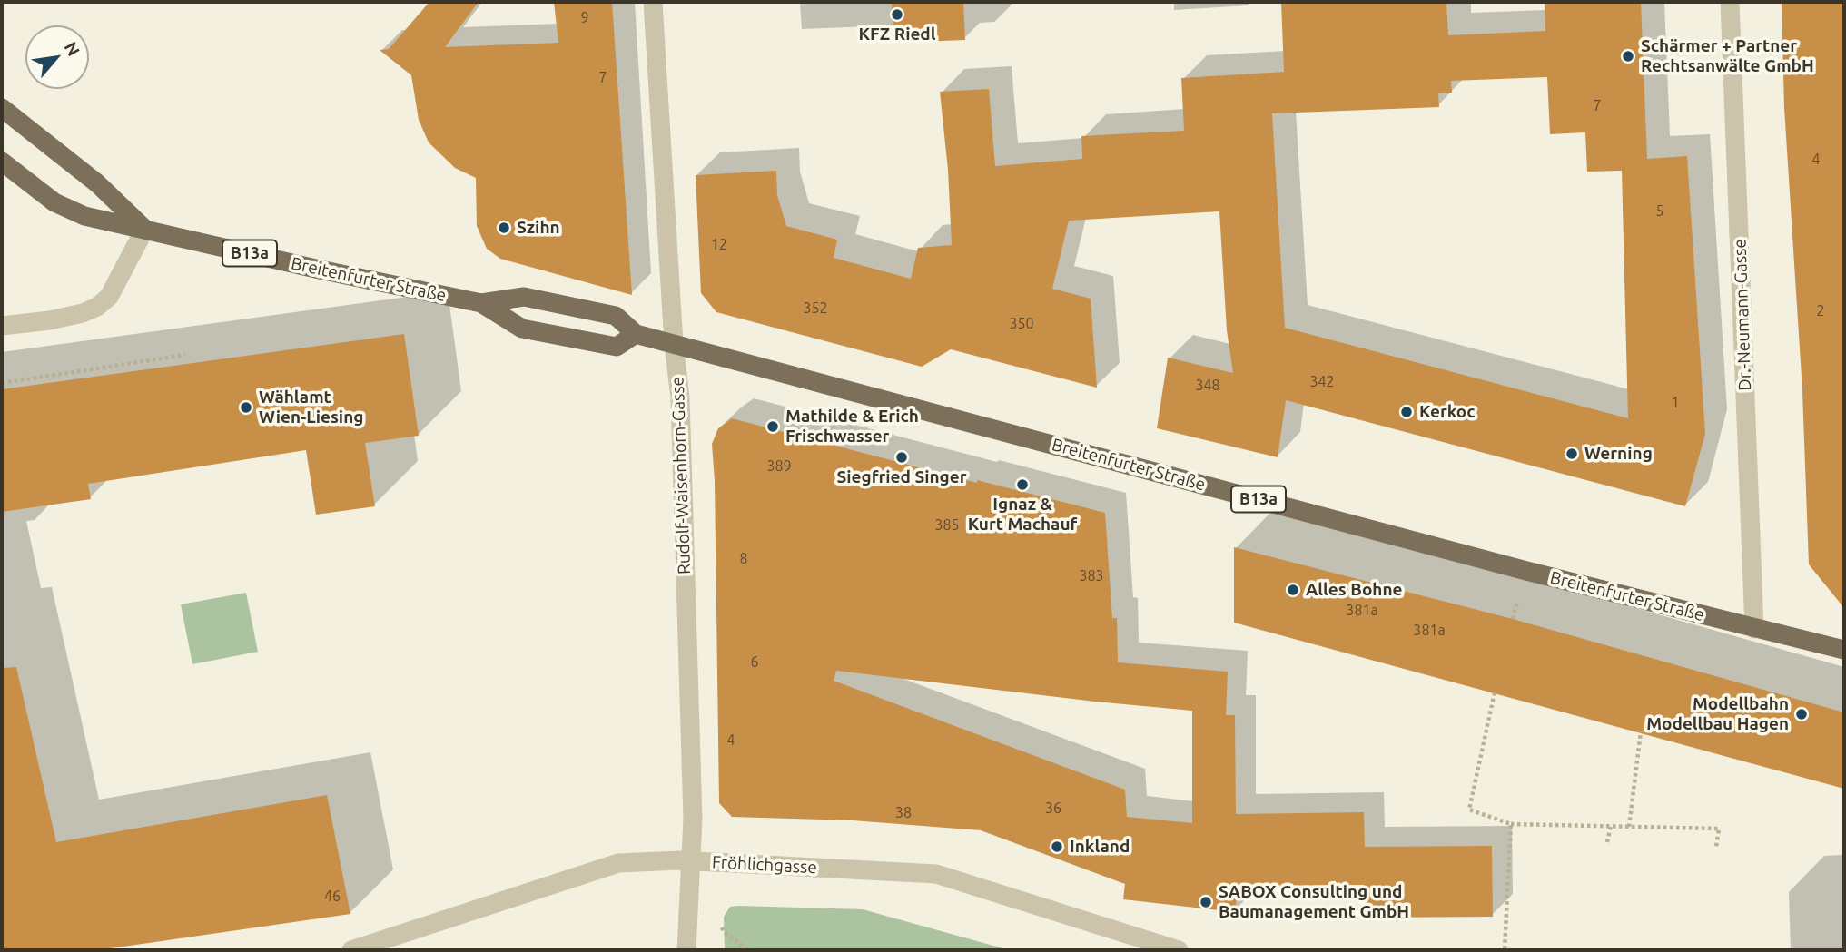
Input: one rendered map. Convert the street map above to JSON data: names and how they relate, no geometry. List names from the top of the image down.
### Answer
{
  "streets": {
    "main road": ["B13a", "Breitenfurter Straße"],
    "street": ["Dr.-Neumann-Gasse", "Rudolf-Waisenhorn-Gasse", "Fröhlichgasse"]
  },
  "crossings": [
    ["Breitenfurter Straße", "Dr.-Neumann-Gasse"],
    ["Breitenfurter Straße", "Rudolf-Waisenhorn-Gasse"],
    ["Rudolf-Waisenhorn-Gasse", "Fröhlichgasse"]
  ],
  "places": [
    "KFZ Riedl",
    "Schärmer + Partner Rechtsanwälte GmbH",
    "Szihn",
    "Wählamt Wien-Liesing",
    "Kerkoc",
    "Mathilde & Erich Frischwasser",
    "Werning",
    "Siegfried Singer",
    "Ignaz & Kurt Machauf",
    "Alles Bohne",
    "Modellbahn Modellbau Hagen",
    "Inkland",
    "SABOX Consulting und Baumanagement GmbH"
  ],
  "house_numbers": [
    "9",
    "7",
    "7",
    "4",
    "5",
    "12",
    "352",
    "2",
    "350",
    "342",
    "348",
    "1",
    "389",
    "385",
    "8",
    "383",
    "381a",
    "381a",
    "6",
    "4",
    "36",
    "38",
    "46"
  ],
  "north": "top right"
}
